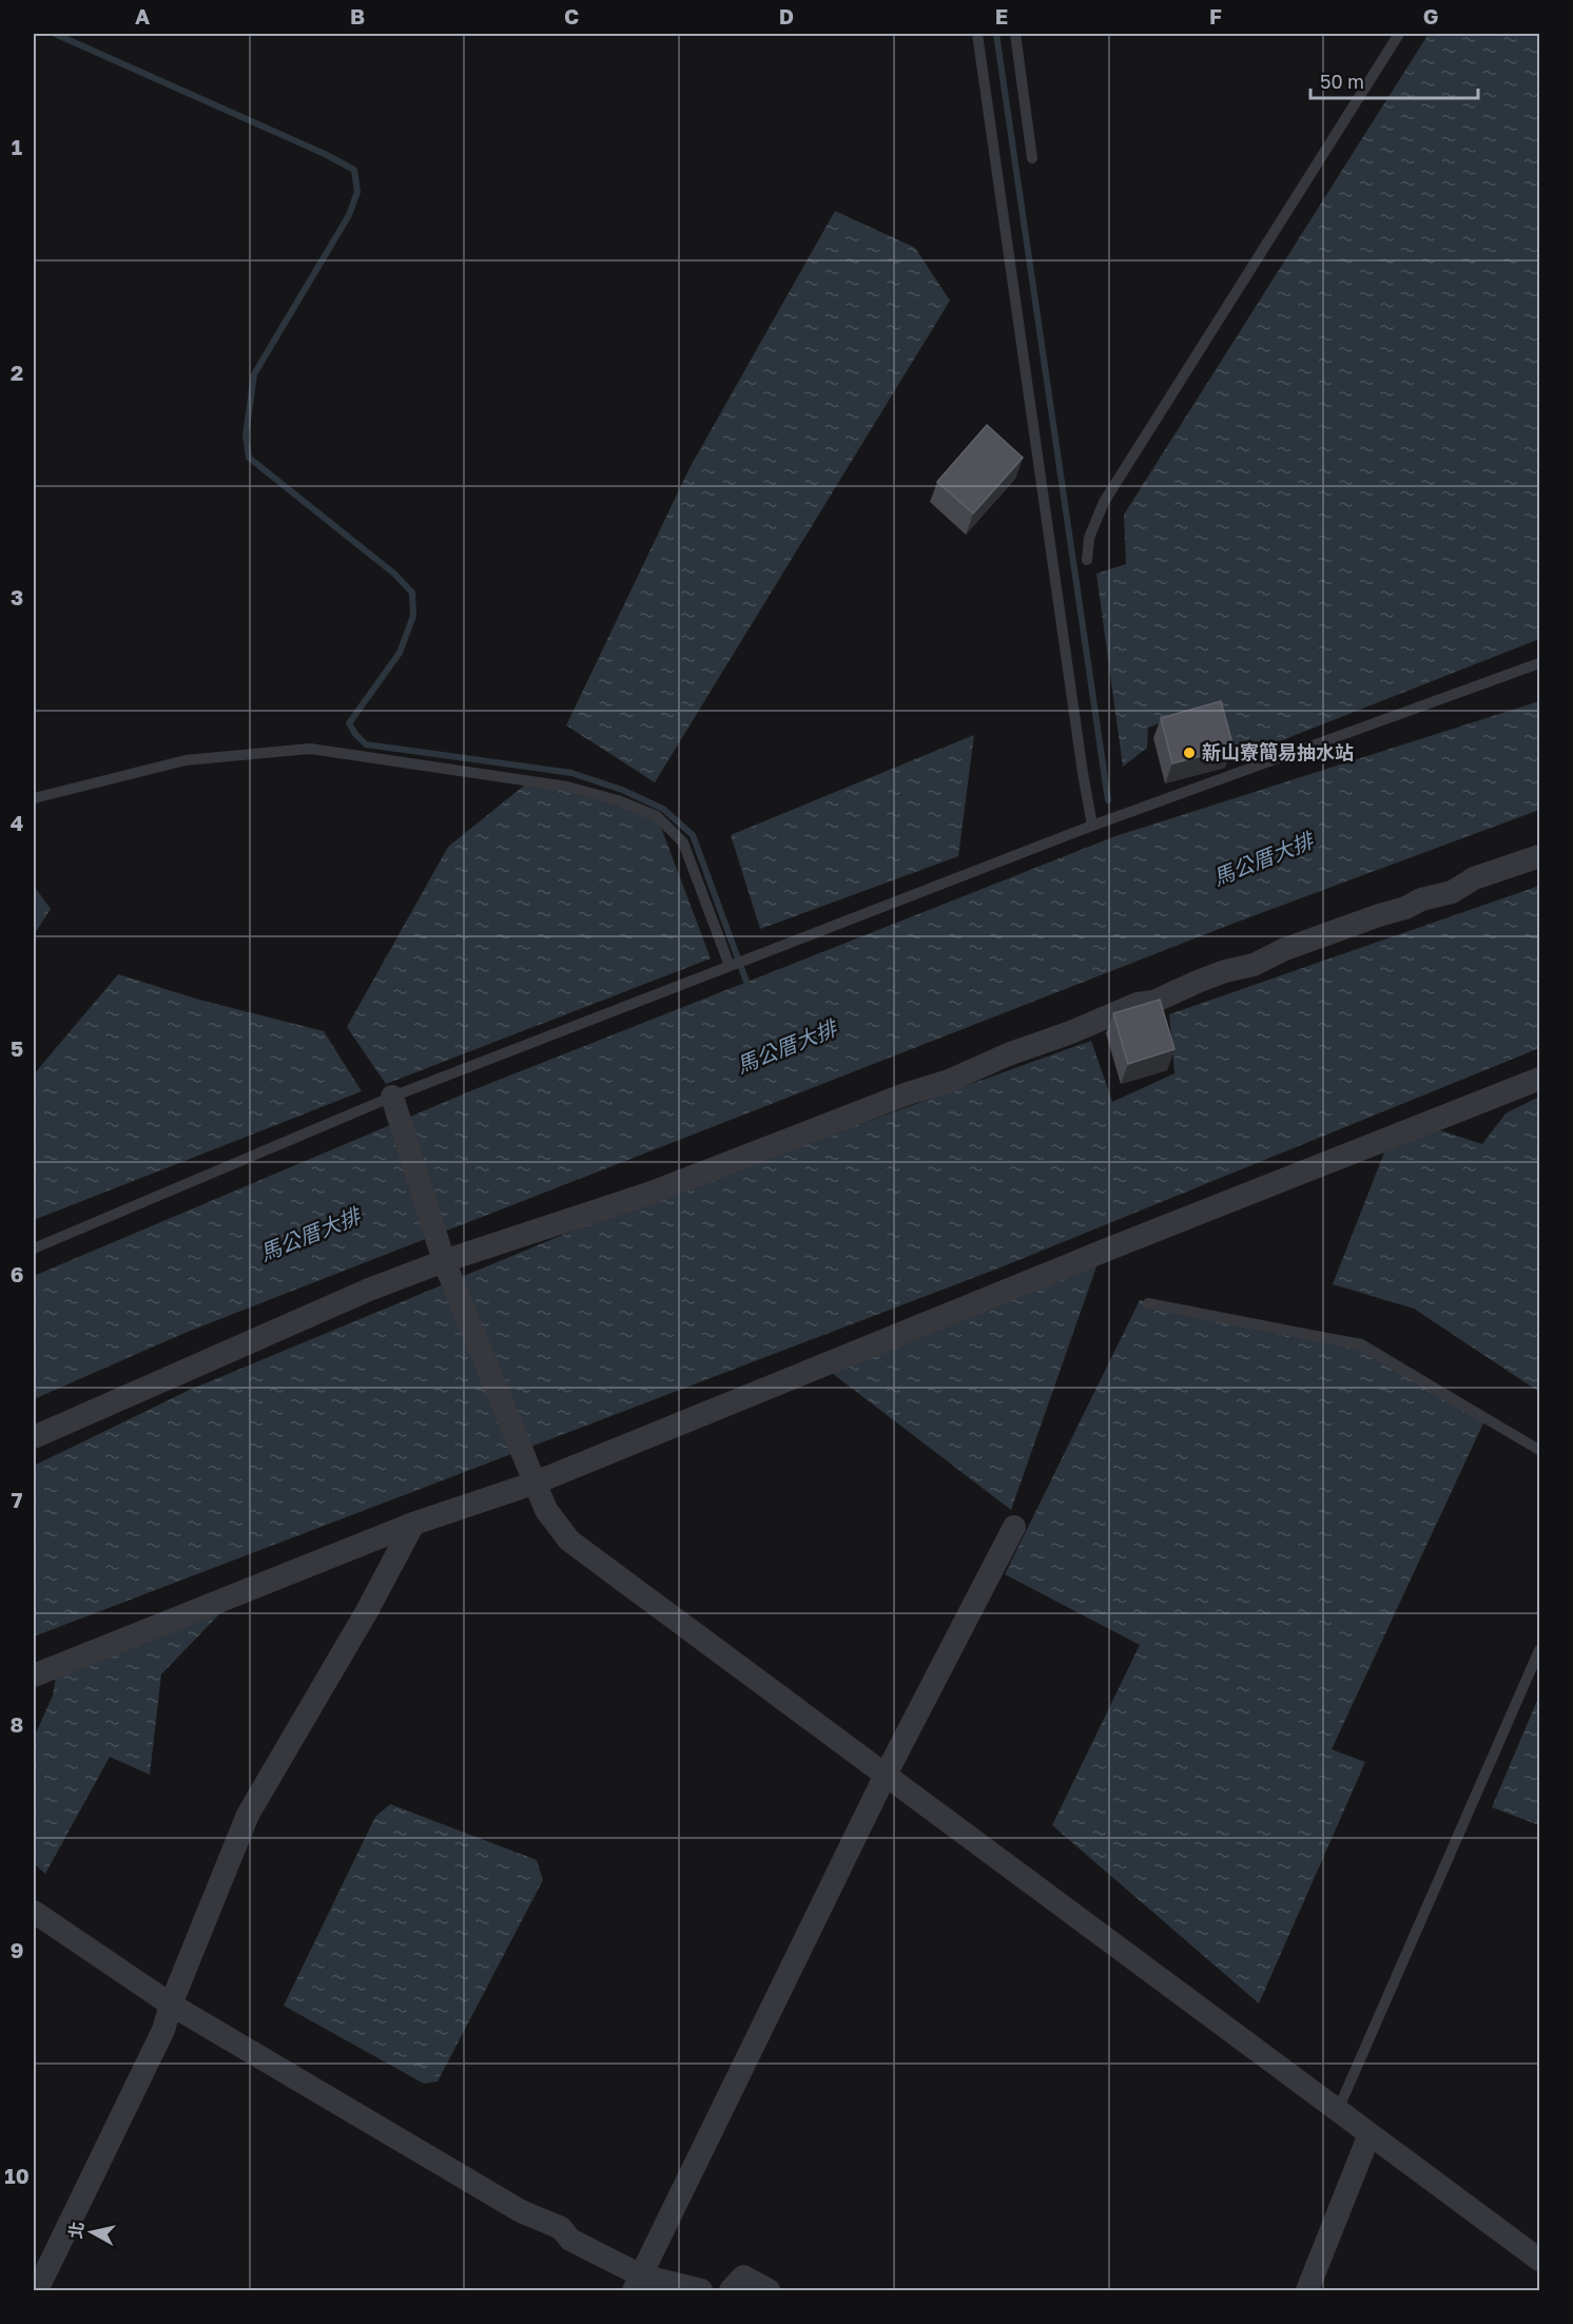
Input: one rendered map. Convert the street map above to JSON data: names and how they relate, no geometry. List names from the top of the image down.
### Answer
{
  "water": ["馬公厝大排"],
  "places": ["新山寮簡易抽水站"],
  "scale_bar": "50 m",
  "north": "left",
  "grid": {
    "columns": [
      "A",
      "B",
      "C",
      "D",
      "E",
      "F",
      "G"
    ],
    "rows": [
      "1",
      "2",
      "3",
      "4",
      "5",
      "6",
      "7",
      "8",
      "9",
      "10"
    ]
  }
}
